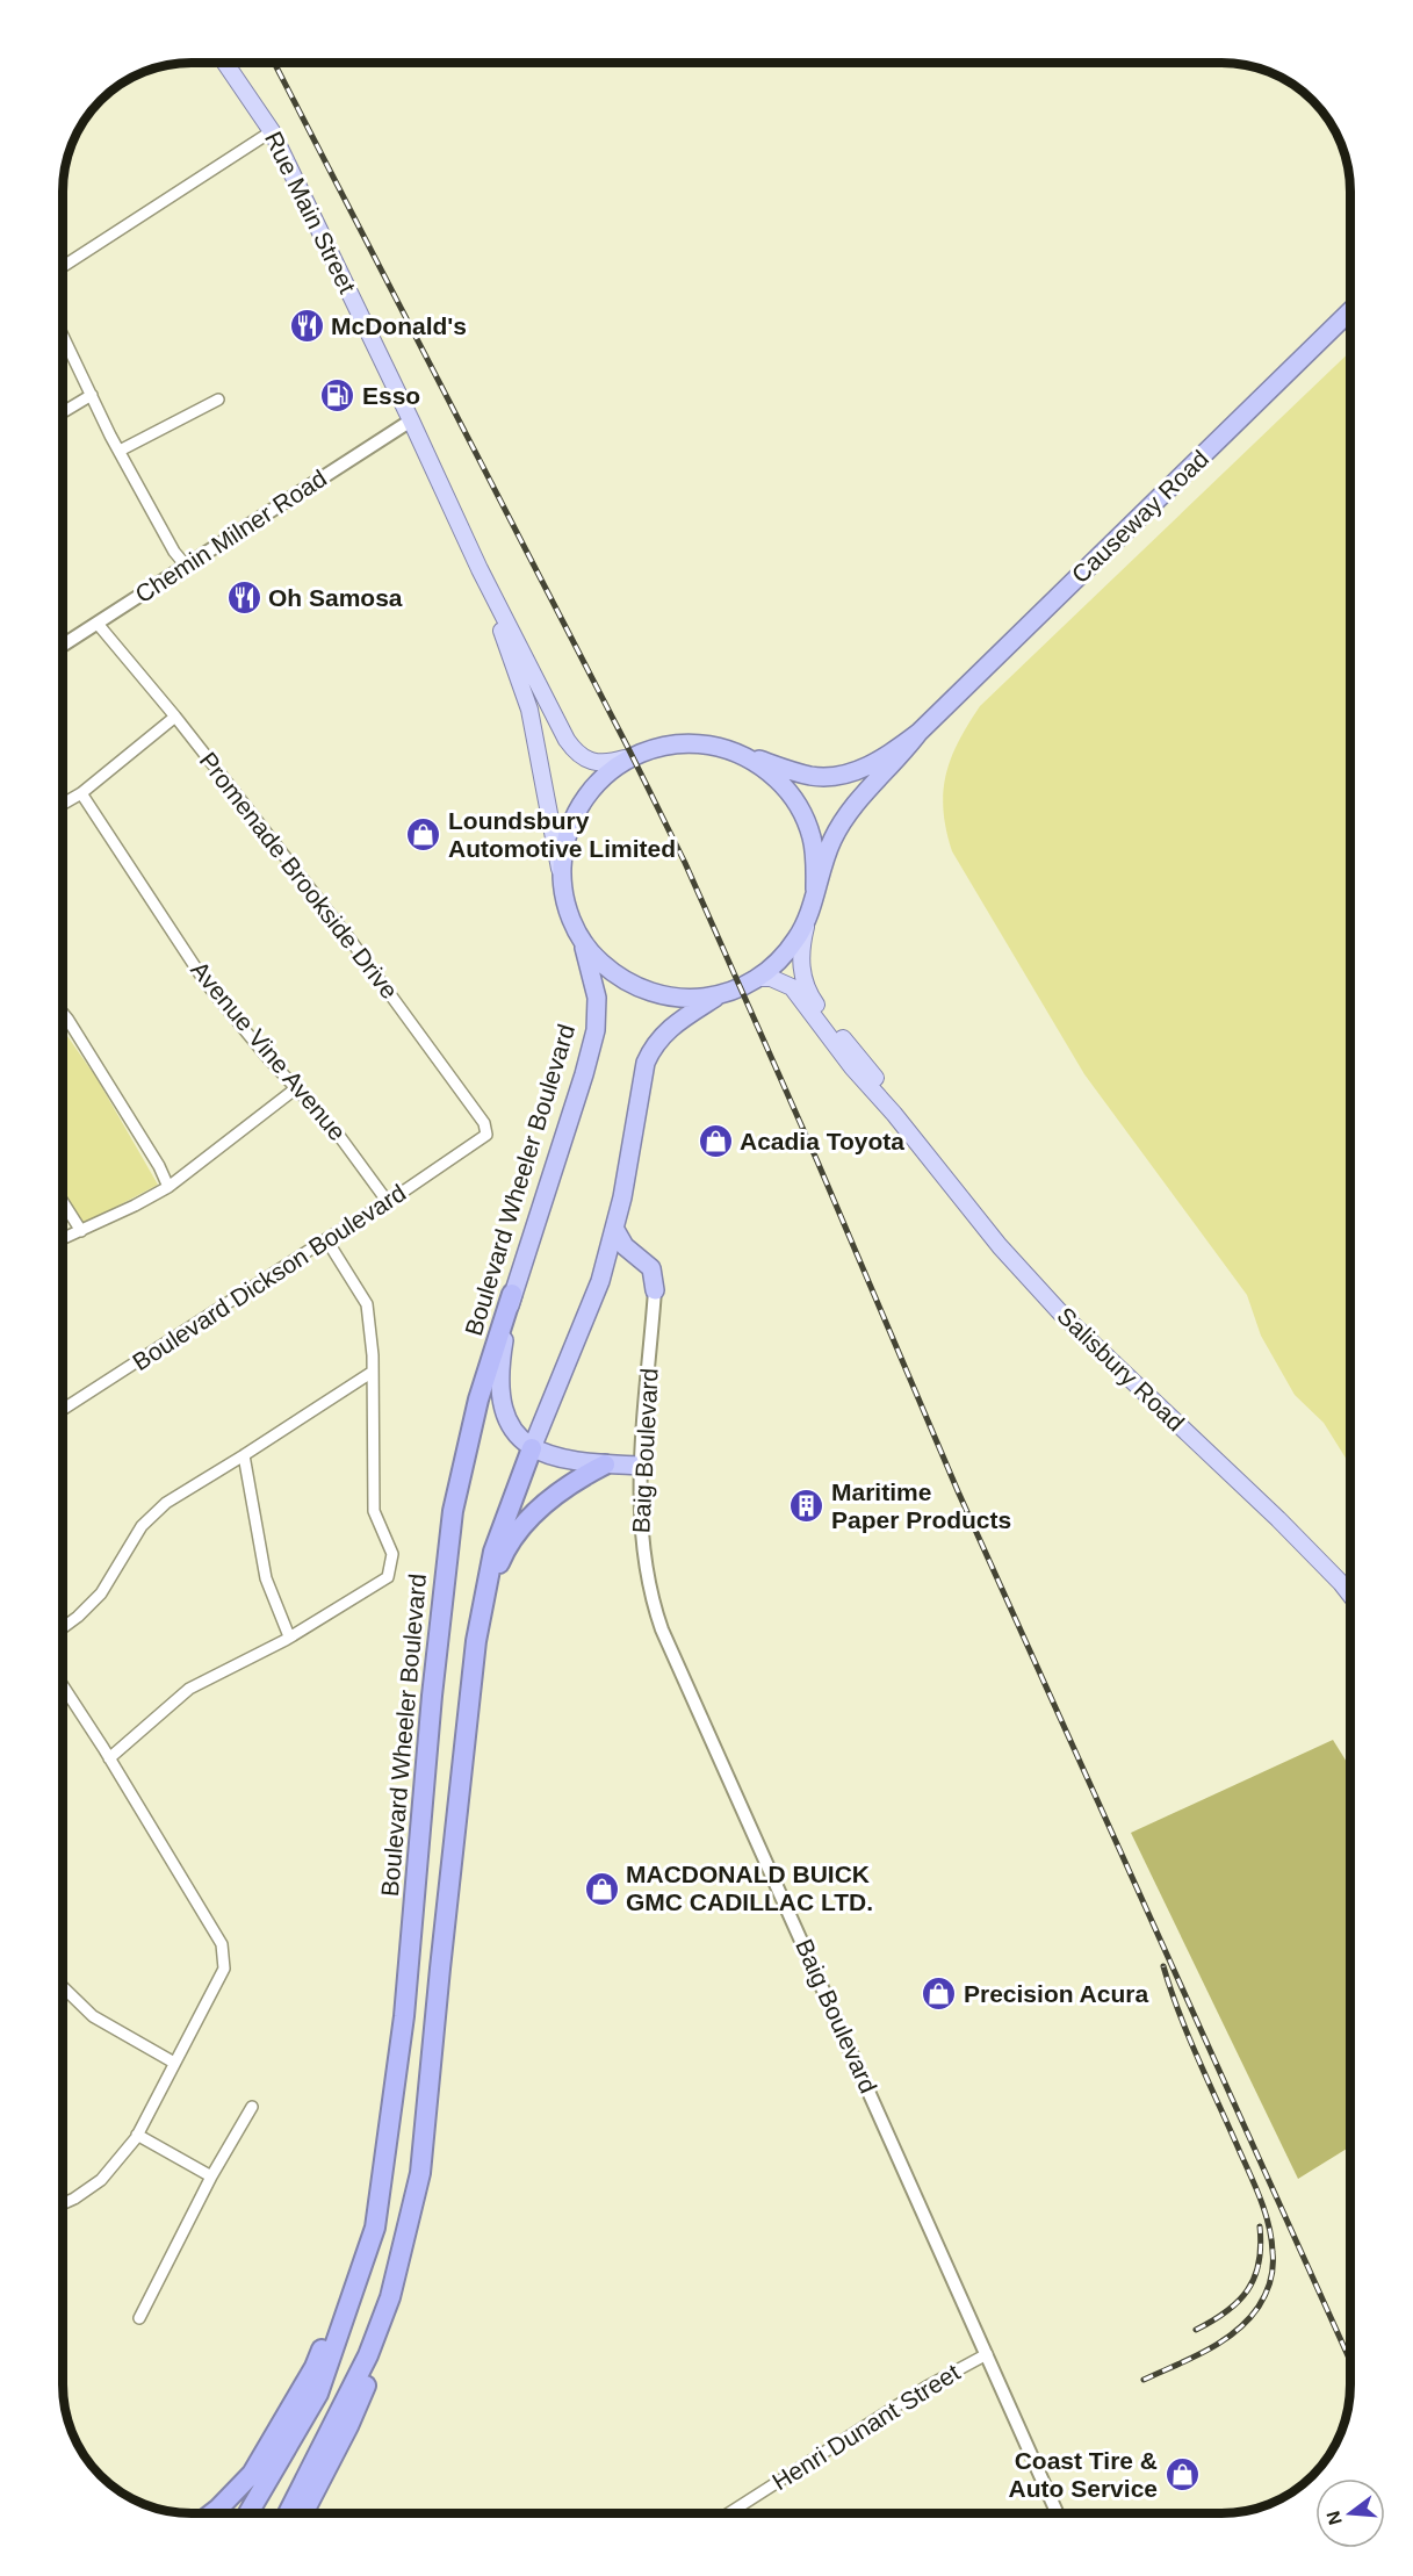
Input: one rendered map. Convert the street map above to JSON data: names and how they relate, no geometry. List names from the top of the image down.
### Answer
{
  "streets": {
    "highway": ["Causeway Road", "Boulevard Wheeler Boulevard"],
    "main road": ["Rue Main Street", "Salisbury Road"],
    "street": [
      "Chemin Milner Road",
      "Promenade Brookside Drive",
      "Avenue Vine Avenue",
      "Boulevard Dickson Boulevard",
      "Baig Boulevard",
      "Henri Dunant Street"
    ]
  },
  "crossings": [
    ["Rue Main Street", "Causeway Road"],
    ["Rue Main Street", "Chemin Milner Road"],
    ["Causeway Road", "Boulevard Wheeler Boulevard"],
    ["Chemin Milner Road", "Promenade Brookside Drive"],
    ["Promenade Brookside Drive", "Boulevard Dickson Boulevard"],
    ["Avenue Vine Avenue", "Boulevard Dickson Boulevard"],
    ["Baig Boulevard", "Henri Dunant Street"]
  ],
  "places": {
    "restaurant": ["McDonald's", "Oh Samosa"],
    "fuel station": ["Esso"],
    "shop": [
      "Loundsbury Automotive Limited",
      "Acadia Toyota",
      "MACDONALD BUICK GMC CADILLAC LTD.",
      "Precision Acura",
      "Coast Tire & Auto Service"
    ],
    "building": ["Maritime Paper Products"]
  },
  "north": "left"
}
